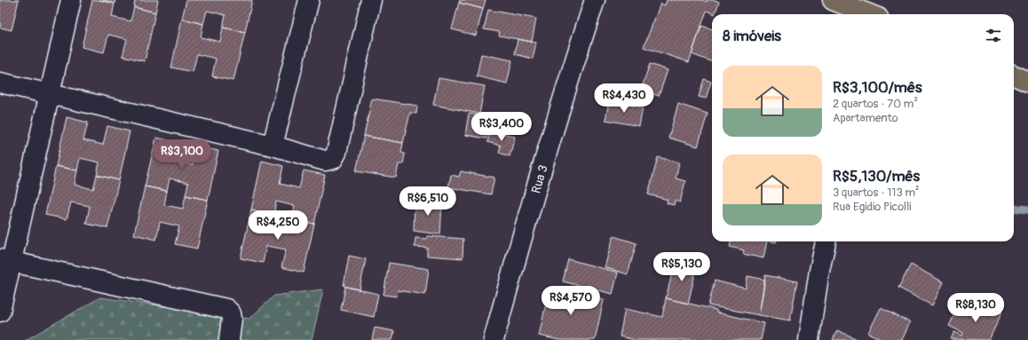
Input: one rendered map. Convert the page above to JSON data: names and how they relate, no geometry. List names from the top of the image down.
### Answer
{
  "streets": {
    "street": ["Rua 3"]
  },
  "page": {
    "heading": "8 imóveis",
    "list": [
      {
        "name": "R$3,100/mês",
        "note": "2 quartos · 70 m² · Apartamento"
      },
      {
        "name": "R$5,130/mês",
        "note": "3 quartos · 113 m² · Rua Egidio Picolli"
      }
    ],
    "price": [
      "R$4,430",
      "R$3,400",
      "R$3,100",
      "R$6,510",
      "R$4,250",
      "R$5,130",
      "R$4,570",
      "R$8,130"
    ]
  }
}
